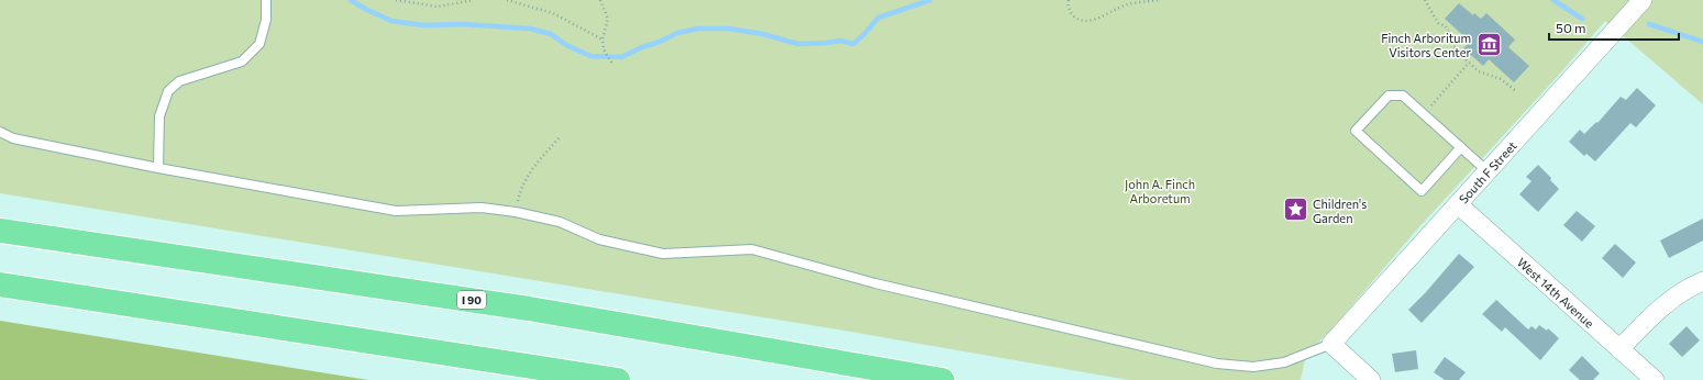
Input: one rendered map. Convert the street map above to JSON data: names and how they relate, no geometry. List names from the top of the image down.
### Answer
{
  "streets": {
    "highway": ["I 90"],
    "street": ["South F Street", "West 14th Avenue"]
  },
  "crossings": [
    ["South F Street", "West 14th Avenue"]
  ],
  "parks": ["John A. Finch Arboretum"],
  "places": {
    "museum": ["Finch Arboritum Visitors Center"],
    "place": ["Children's Garden"]
  },
  "scale_bar": "50 m"
}
